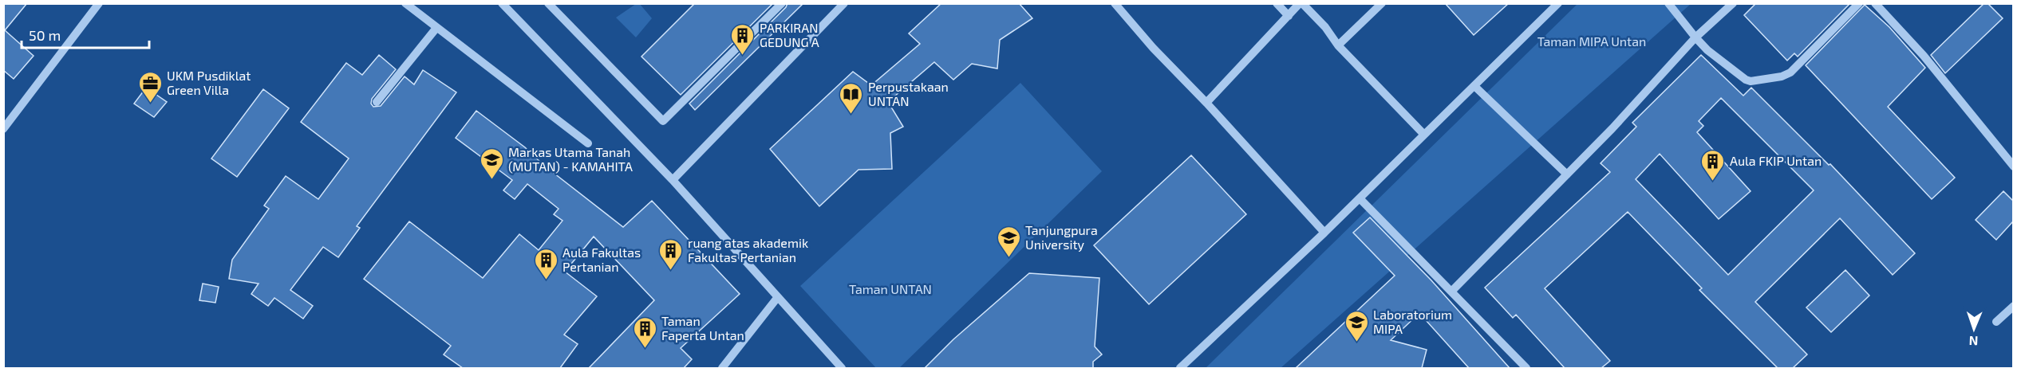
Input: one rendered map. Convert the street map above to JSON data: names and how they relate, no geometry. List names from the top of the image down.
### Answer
{
  "parks": ["Taman MIPA Untan", "Taman UNTAN"],
  "places": {
    "building": [
      "PARKIRAN GEDUNG A",
      "Aula FKIP Untan",
      "ruang atas akademik Fakultas Pertanian",
      "Aula Fakultas Pertanian",
      "Taman Faperta Untan"
    ],
    "office": ["UKM Pusdiklat Green Villa"],
    "library": ["Perpustakaan UNTAN"],
    "school or university": ["Markas Utama Tanah (MUTAN) - KAMAHITA", "Tanjungpura University", "Laboratorium MIPA"]
  },
  "scale_bar": "50 m",
  "north": "bottom"
}
